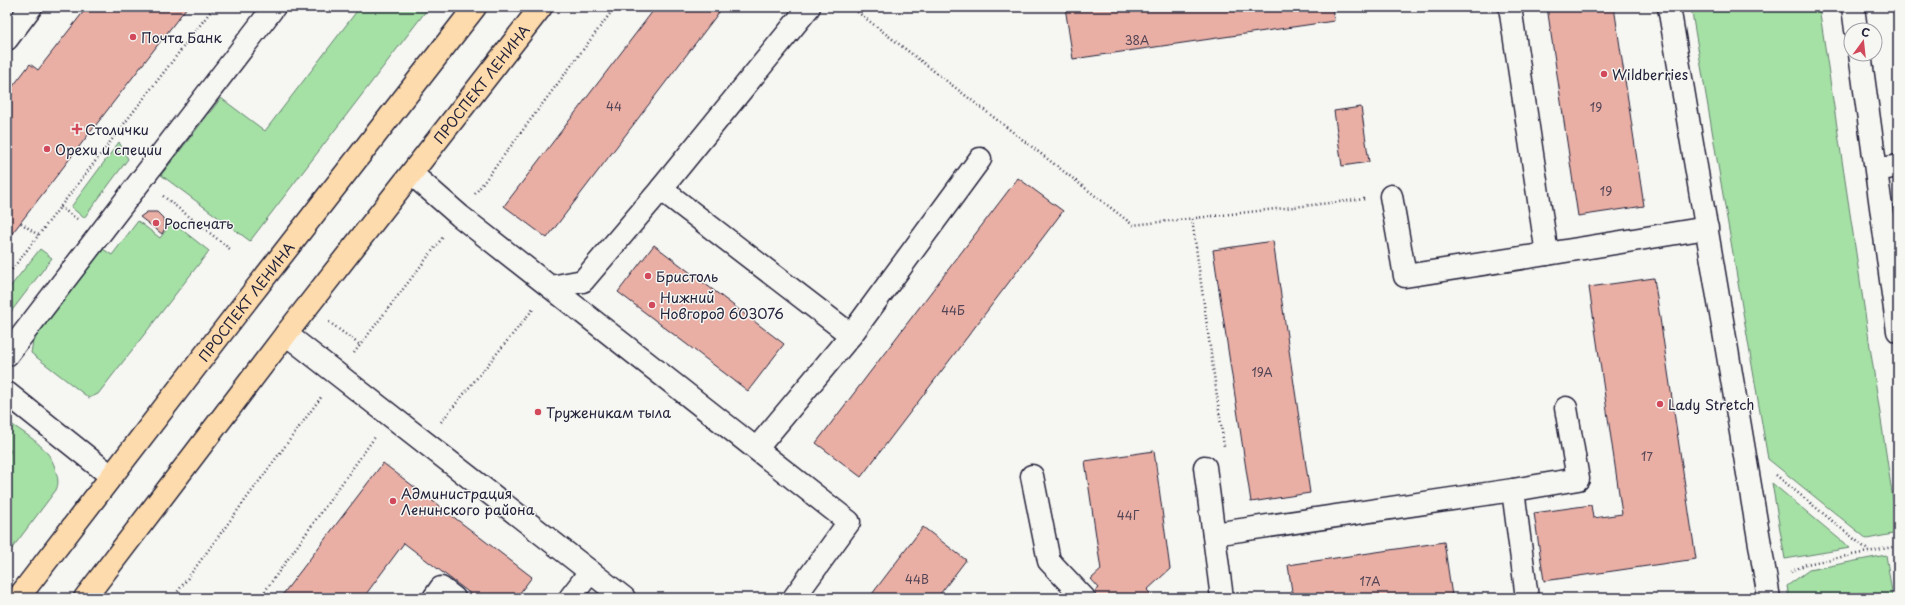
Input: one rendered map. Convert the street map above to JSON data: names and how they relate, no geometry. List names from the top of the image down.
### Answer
{
  "streets": {
    "main road": ["ПРОСПЕКТ ЛЕНИНА"]
  },
  "places": {
    "other": [
      "Почта Банк",
      "Wildberries",
      "Орехи и специи",
      "Роспечать",
      "Бристоль",
      "Нижний Новгород 603076",
      "Lady Stretch",
      "Труженикам тыла",
      "Администрация Ленинского района"
    ],
    "health": ["Столички"]
  },
  "house_numbers": [
    "38А",
    "44",
    "19",
    "19",
    "44Б",
    "19А",
    "17",
    "44Г",
    "44В",
    "17А"
  ],
  "north": "top"
}
